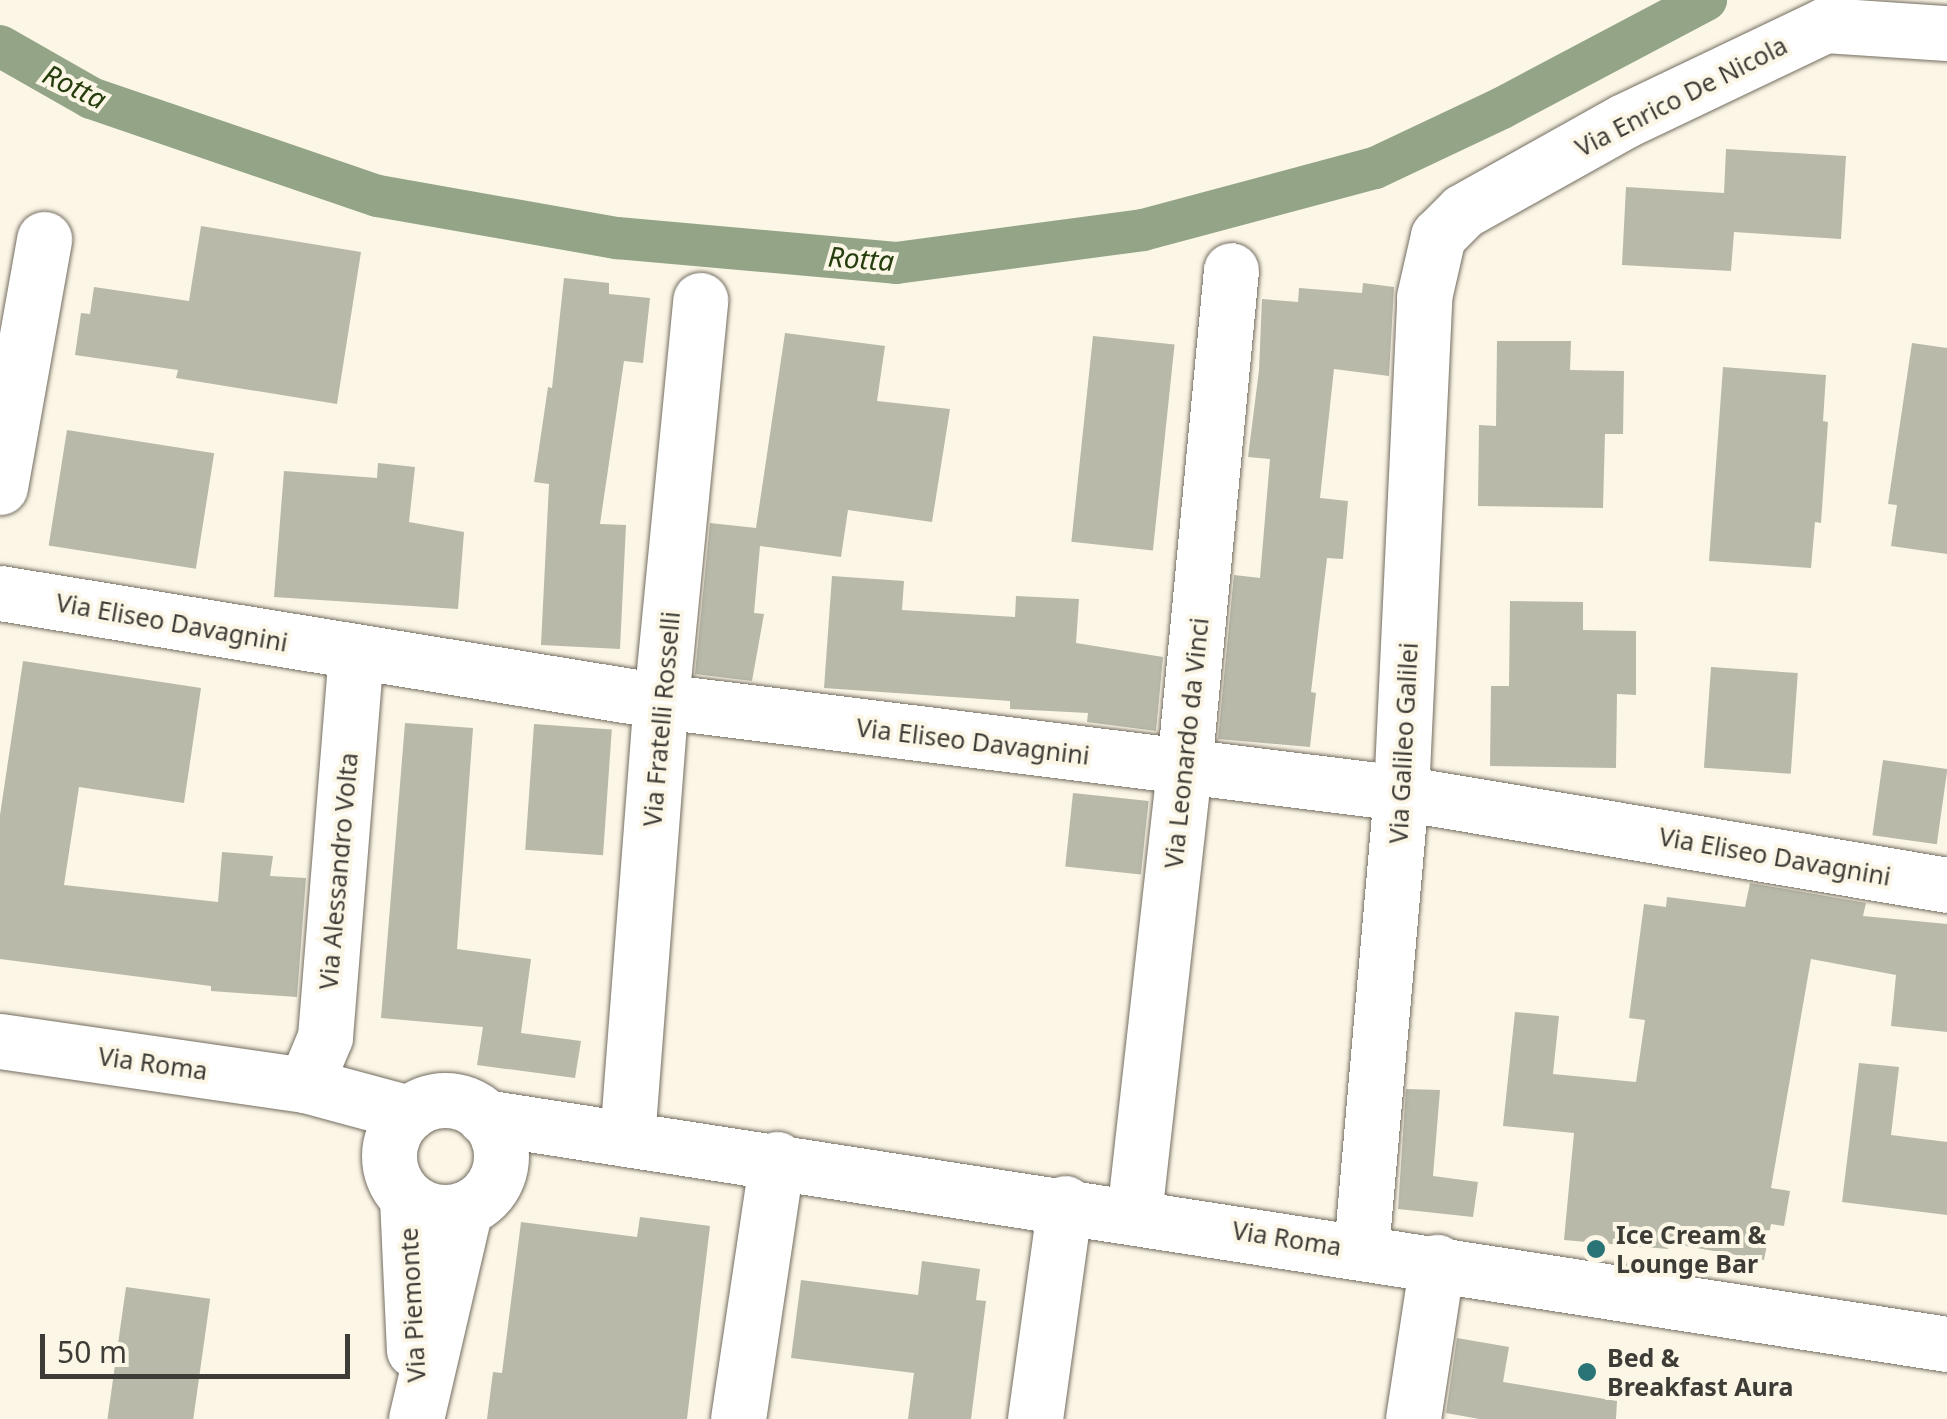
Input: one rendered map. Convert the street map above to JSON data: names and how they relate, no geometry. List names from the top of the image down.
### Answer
{
  "streets": {
    "street": [
      "Via Enrico De Nicola",
      "Via Eliseo Davagnini",
      "Via Fratelli Rosselli",
      "Via Leonardo da Vinci",
      "Via Galileo Galilei",
      "Via Alessandro Volta",
      "Via Roma",
      "Via Piemonte"
    ]
  },
  "crossings": [
    ["Via Enrico De Nicola", "Via Galileo Galilei"],
    ["Via Eliseo Davagnini", "Via Fratelli Rosselli"],
    ["Via Eliseo Davagnini", "Via Leonardo da Vinci"],
    ["Via Eliseo Davagnini", "Via Galileo Galilei"],
    ["Via Eliseo Davagnini", "Via Alessandro Volta"],
    ["Via Fratelli Rosselli", "Via Roma"],
    ["Via Leonardo da Vinci", "Via Roma"],
    ["Via Galileo Galilei", "Via Roma"],
    ["Via Alessandro Volta", "Via Roma"],
    ["Via Roma", "Via Piemonte"]
  ],
  "water": ["Rotta"],
  "places": ["Ice Cream & Lounge Bar", "Bed & Breakfast Aura"],
  "scale_bar": "50 m"
}
